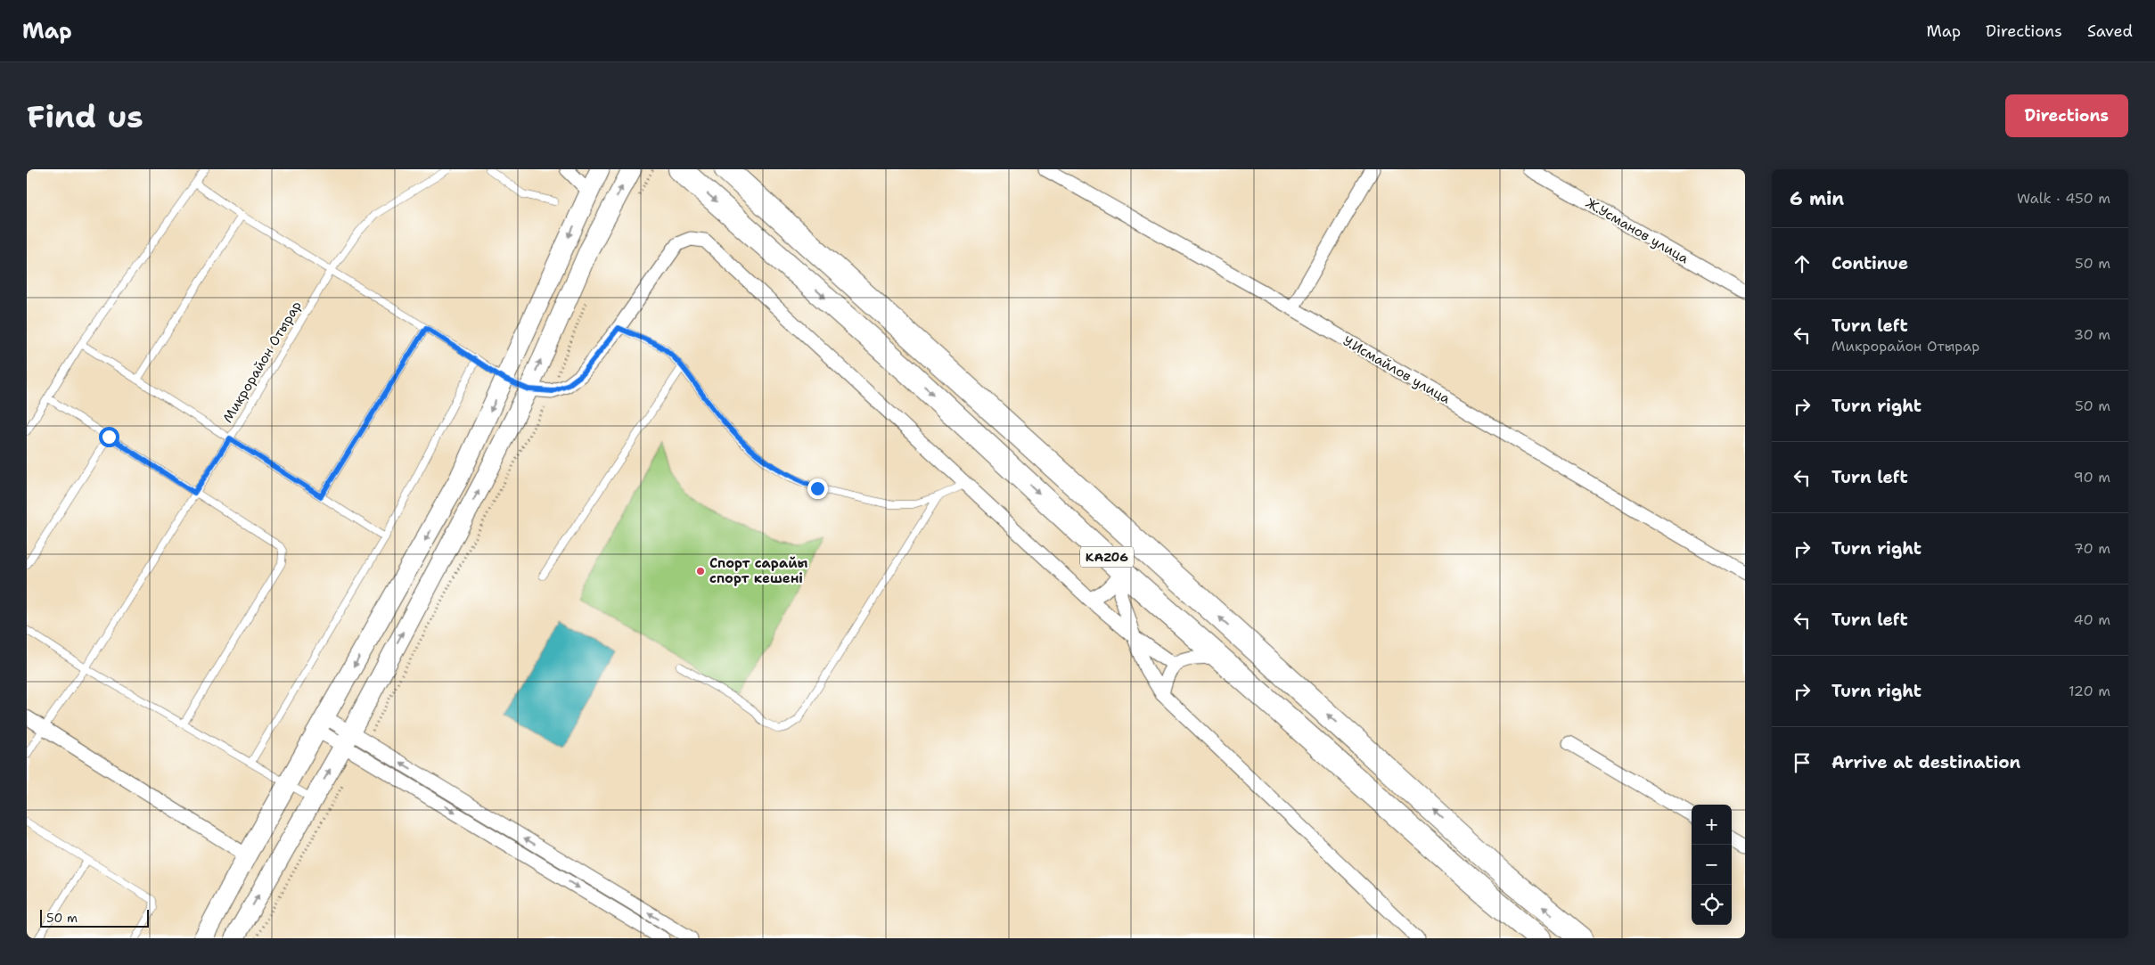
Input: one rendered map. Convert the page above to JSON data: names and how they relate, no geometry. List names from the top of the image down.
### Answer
{
  "streets": {
    "highway": ["KАZ06"],
    "street": ["Ж.Усманов улица", "У.Исмайлов улица"],
    "lane": ["Микрорайон Отырар"]
  },
  "places": ["Спорт сарайы спорт кешені"],
  "scale_bar": "50 m",
  "page": {
    "header": "Map",
    "nav": ["Map", "Directions", "Saved"],
    "buttons": "Directions",
    "title": "Find us",
    "heading": ["6 min", "Walk · 450 m"],
    "list": [
      ["Continue", "50 m"],
      ["Turn left", "Микрорайон Отырар", "30 m"],
      ["Turn right", "50 m"],
      ["Turn left", "90 m"],
      ["Turn right", "70 m"],
      ["Turn left", "40 m"],
      ["Turn right", "120 m"],
      "Arrive at destination"
    ],
    "map_buttons": ["+", "−"],
    "scale": "50 m"
  }
}
